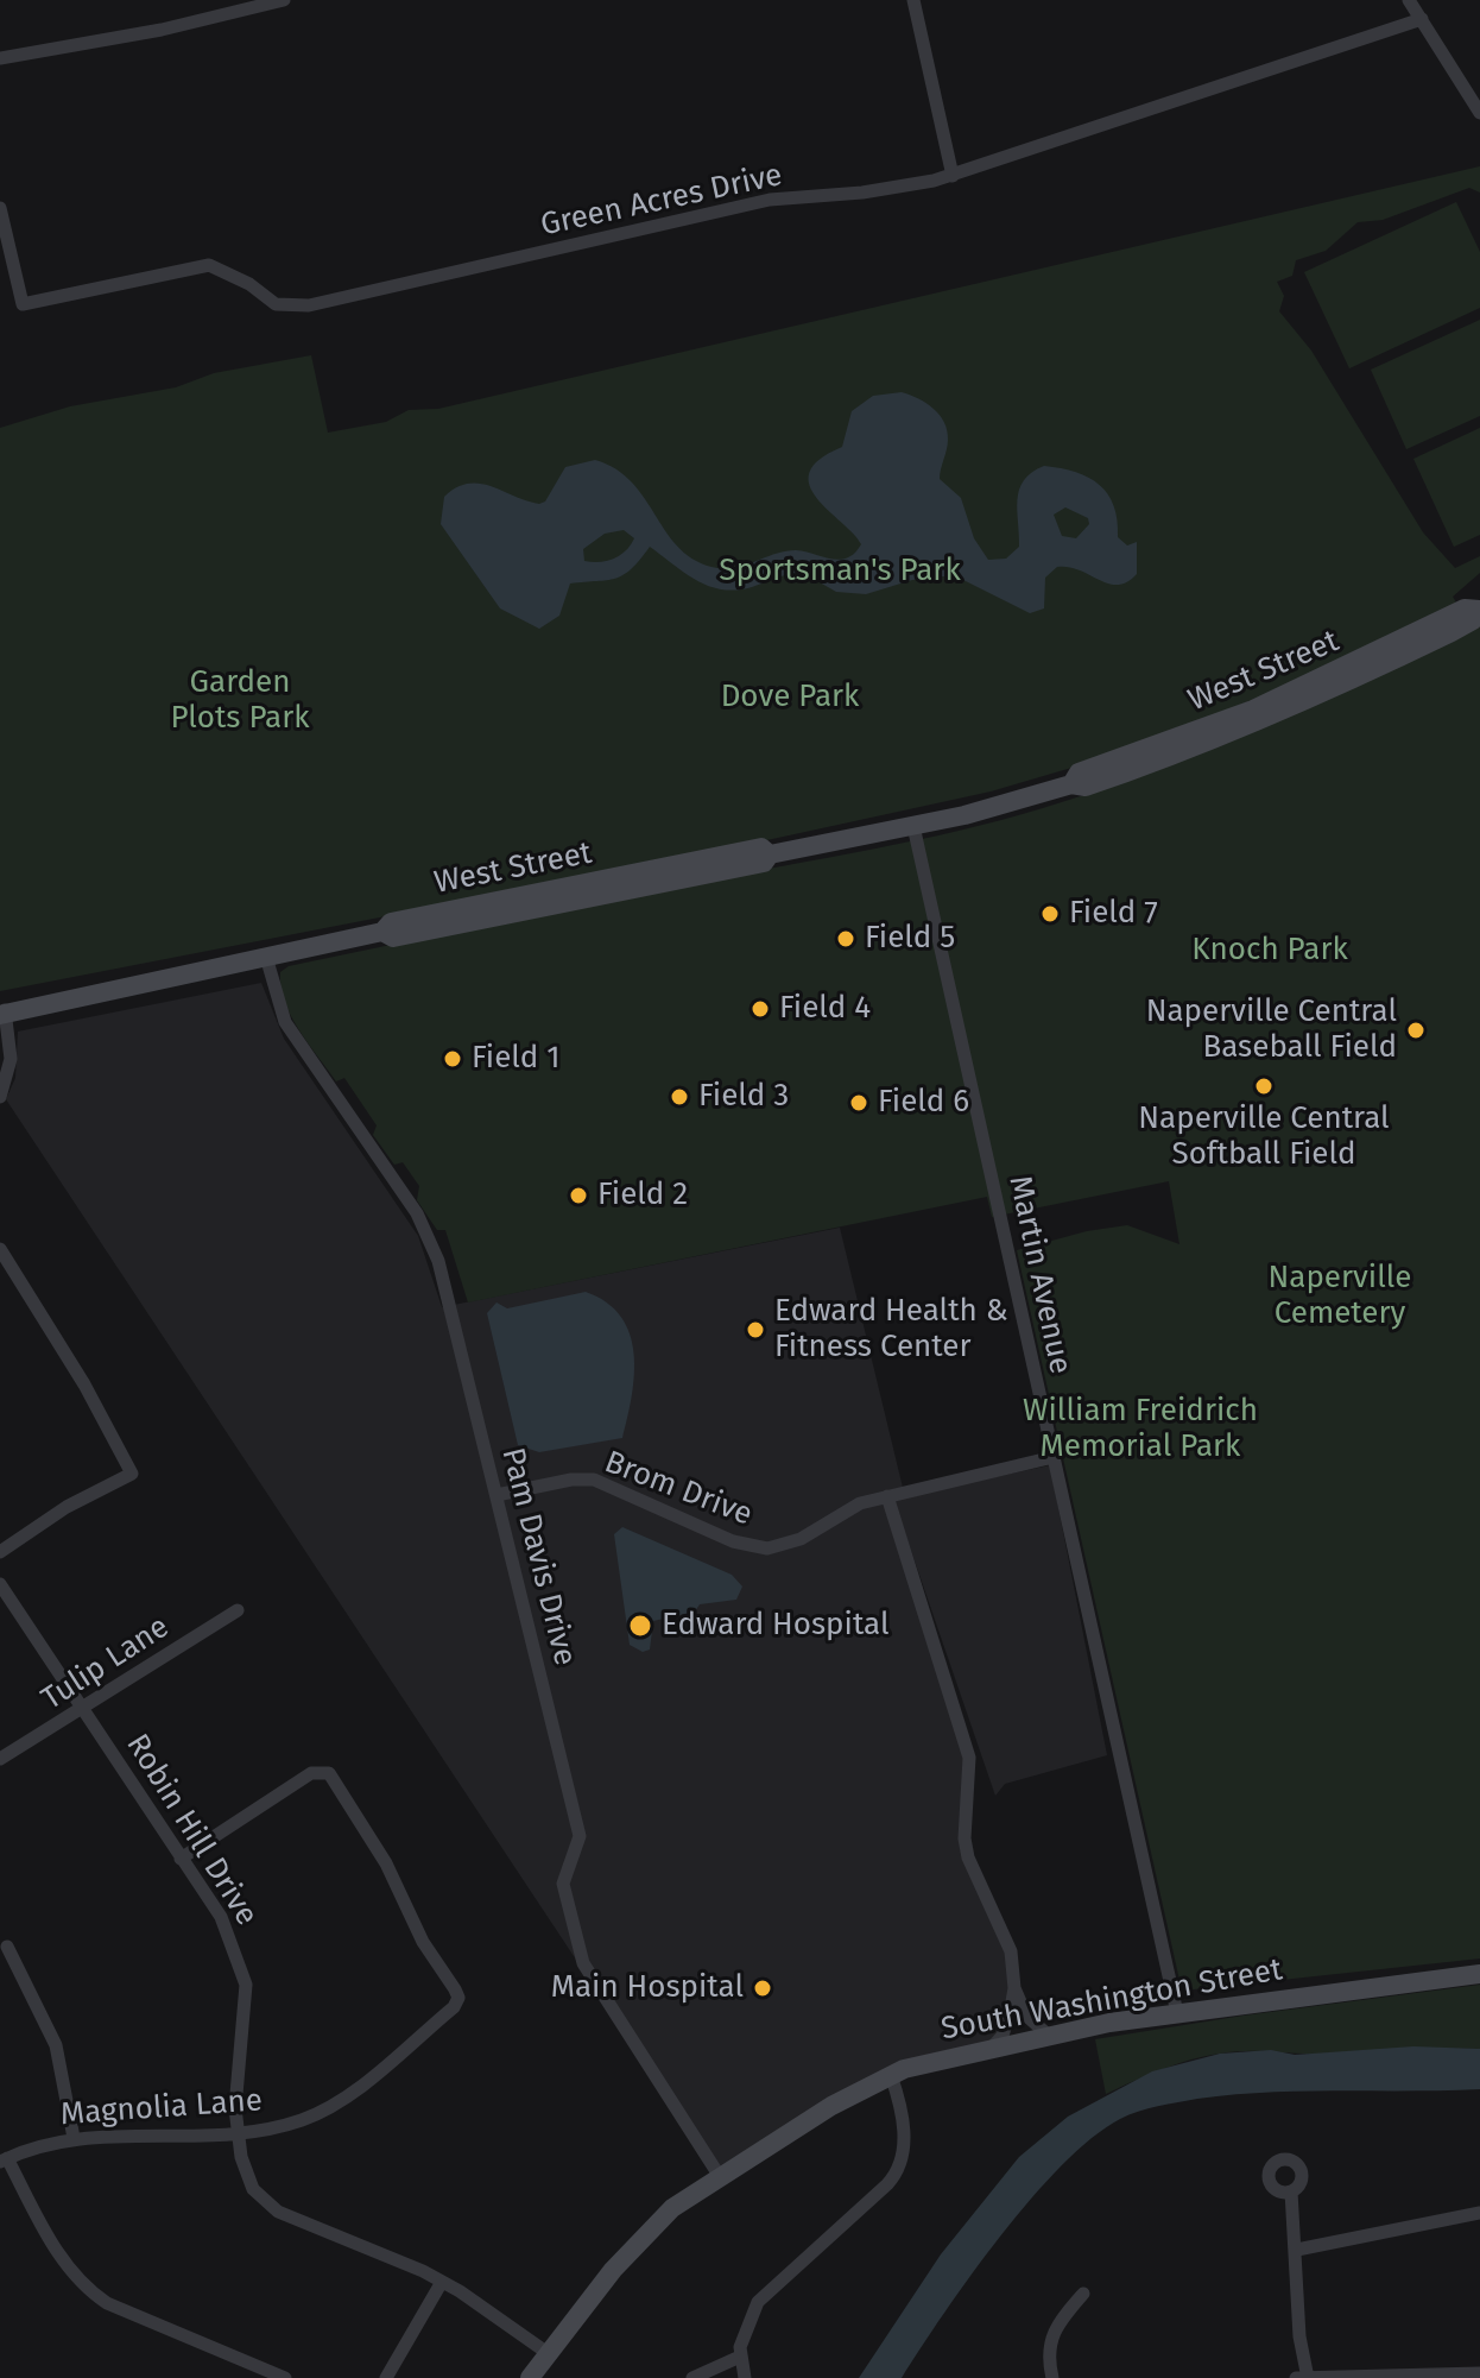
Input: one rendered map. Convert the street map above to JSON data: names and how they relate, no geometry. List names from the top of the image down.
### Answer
{
  "streets": {
    "street": [
      "Green Acres Drive",
      "West Street",
      "Martin Avenue",
      "Brom Drive",
      "Pam Davis Drive",
      "Tulip Lane",
      "Robin Hill Drive",
      "South Washington Street",
      "Magnolia Lane"
    ]
  },
  "crossings": [
    ["West Street", "Martin Avenue"],
    ["West Street", "Pam Davis Drive"],
    ["Martin Avenue", "Brom Drive"],
    ["Martin Avenue", "South Washington Street"],
    ["Brom Drive", "Pam Davis Drive"],
    ["Pam Davis Drive", "South Washington Street"],
    ["Tulip Lane", "Robin Hill Drive"],
    ["Robin Hill Drive", "South Washington Street"],
    ["Robin Hill Drive", "Magnolia Lane"]
  ],
  "parks": [
    "Sportsman's Park",
    "Garden Plots Park",
    "Dove Park",
    "Knoch Park",
    "Naperville Cemetery",
    "William Freidrich Memorial Park"
  ],
  "places": [
    "Field 7",
    "Field 5",
    "Field 4",
    "Naperville Central Baseball Field",
    "Field 1",
    "Naperville Central Softball Field",
    "Field 3",
    "Field 6",
    "Field 2",
    "Edward Health & Fitness Center",
    "Edward Hospital",
    "Main Hospital"
  ]
}
